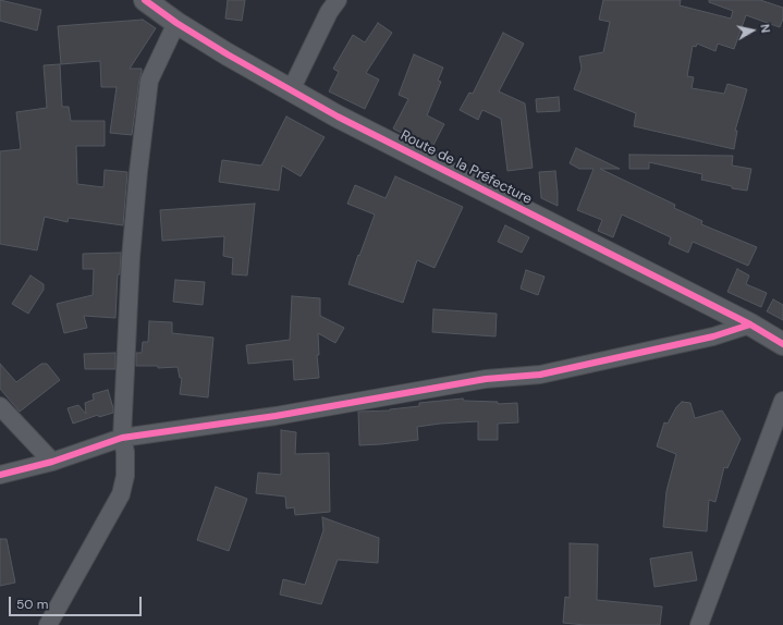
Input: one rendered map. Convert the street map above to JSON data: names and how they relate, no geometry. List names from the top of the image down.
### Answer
{
  "streets": {
    "street": ["Route de la Préfecture"]
  },
  "scale_bar": "50 m",
  "north": "right"
}
